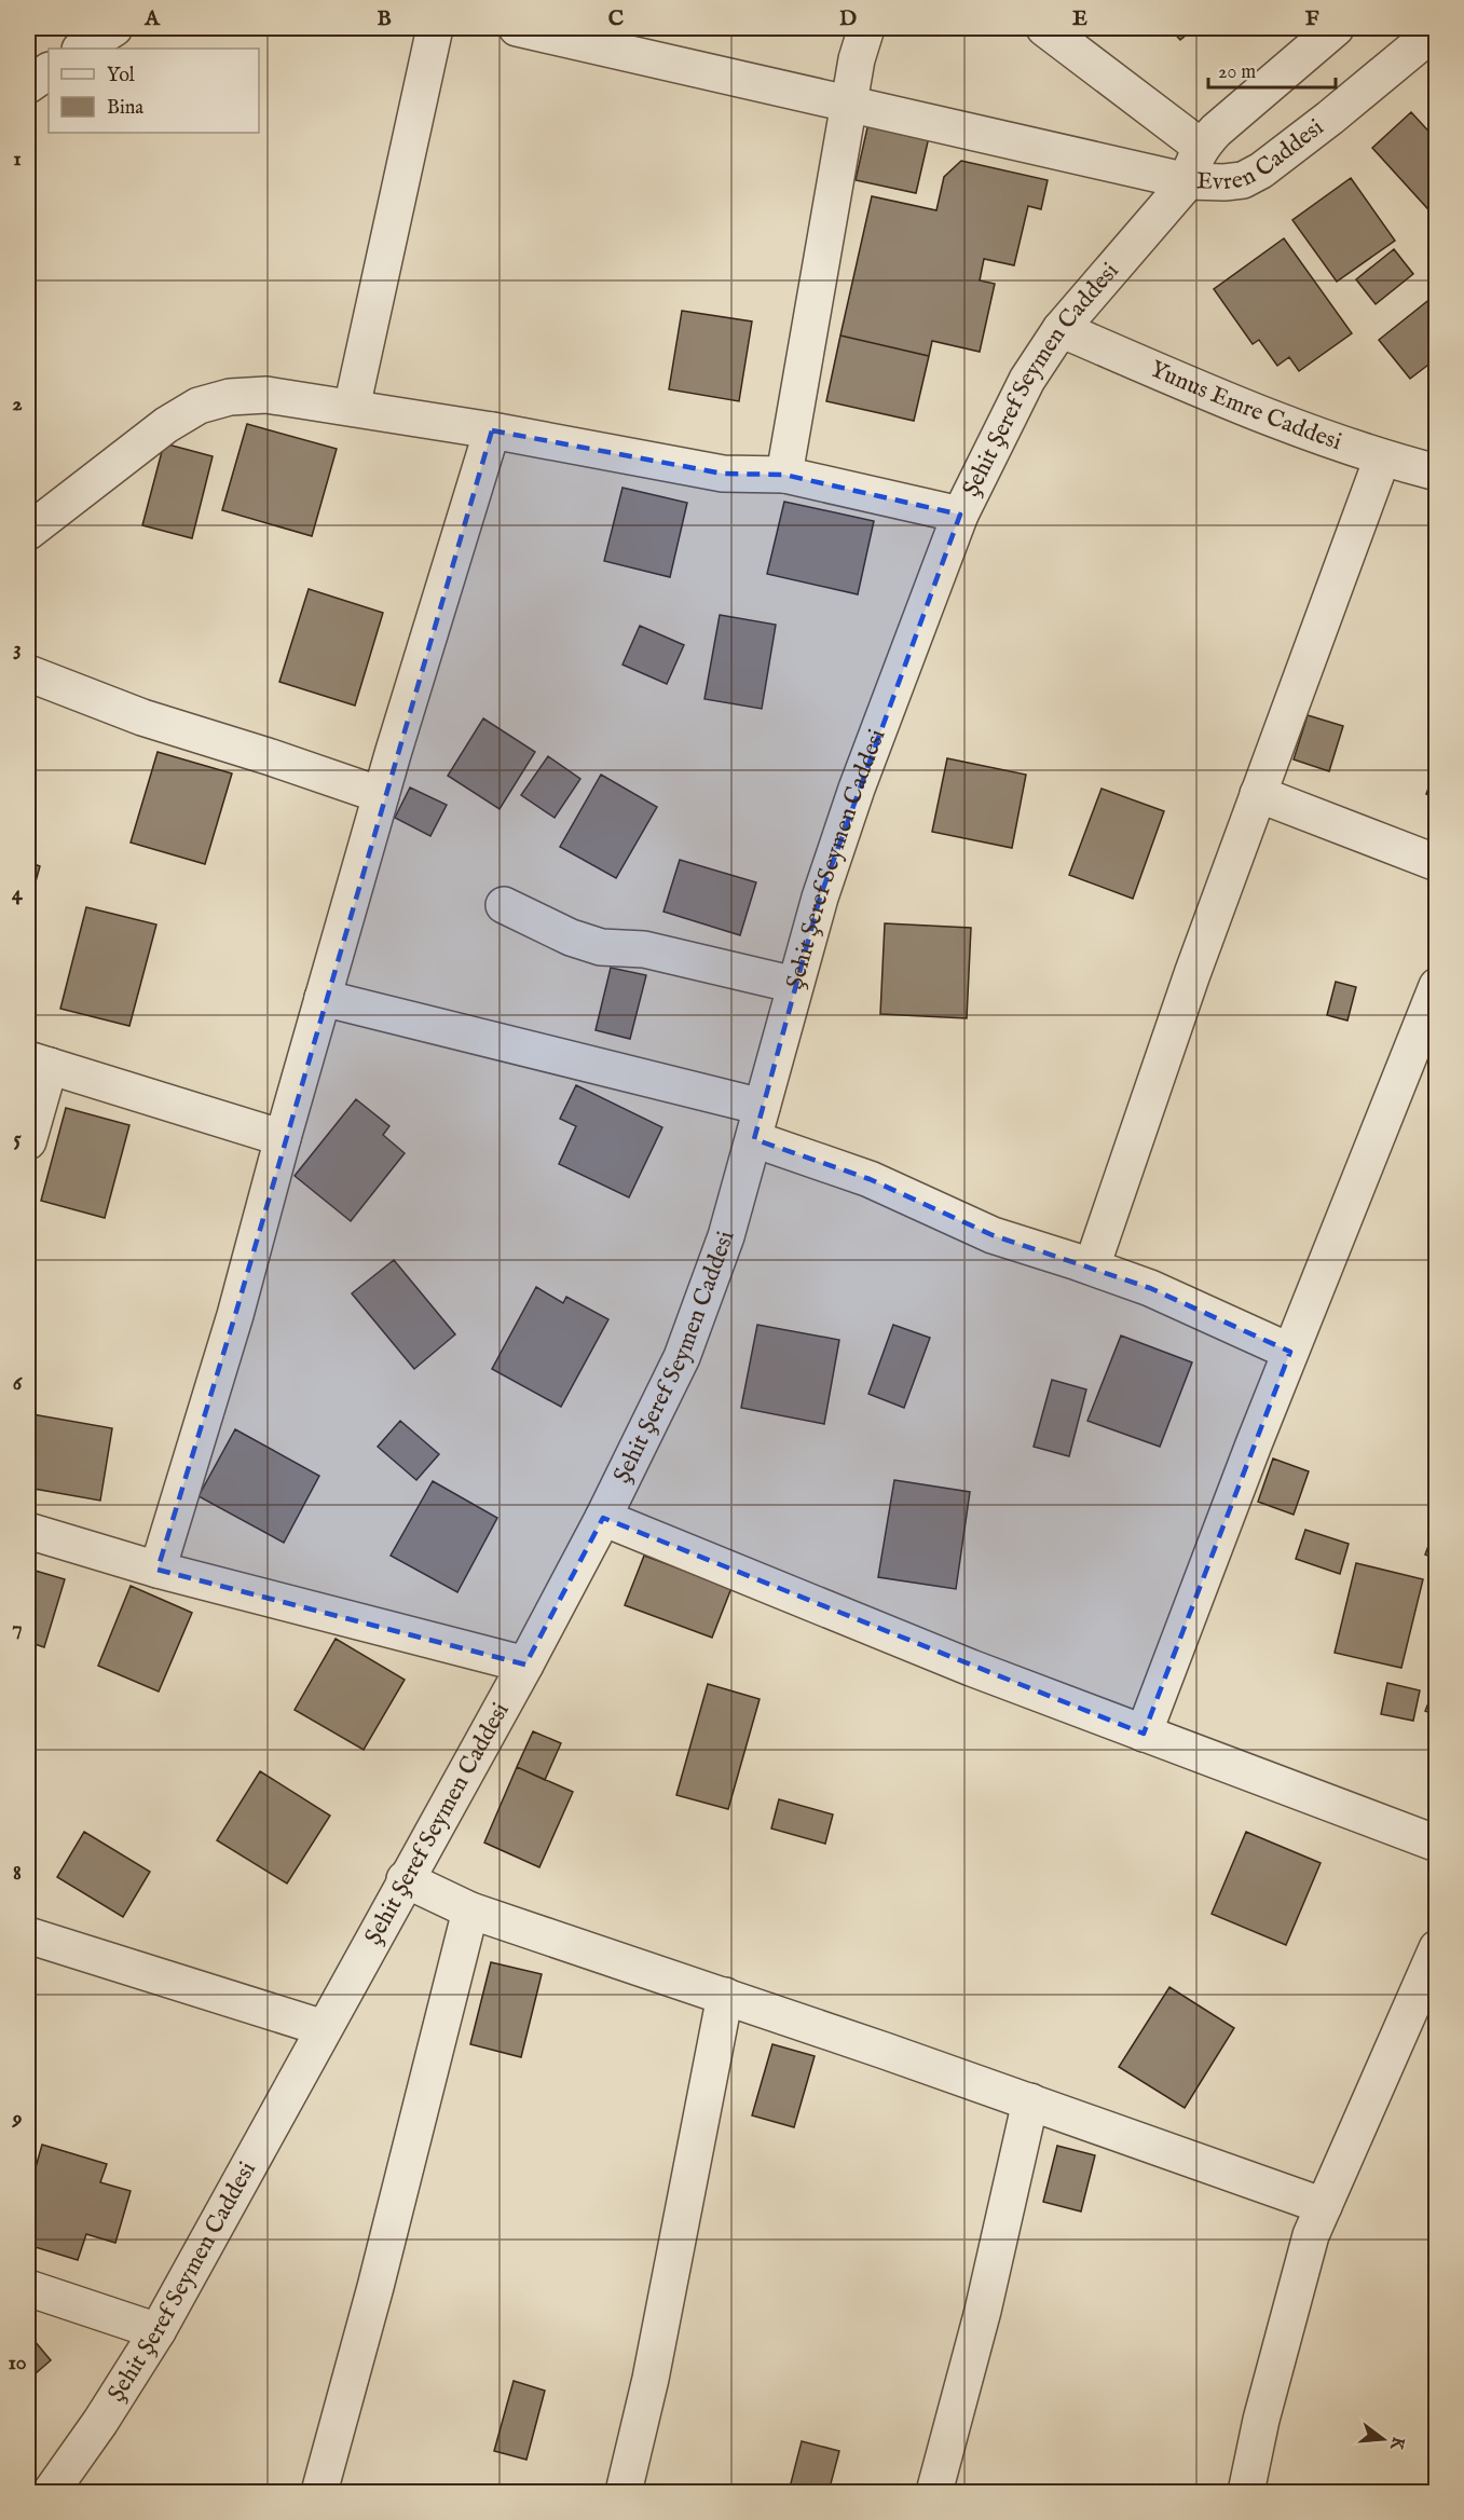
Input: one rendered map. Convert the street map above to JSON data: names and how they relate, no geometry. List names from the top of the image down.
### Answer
{
  "streets": {
    "street": ["Evren Caddesi", "Şehit Şeref Seymen Caddesi", "Yunus Emre Caddesi"]
  },
  "crossings": [
    ["Evren Caddesi", "Şehit Şeref Seymen Caddesi"],
    ["Şehit Şeref Seymen Caddesi", "Yunus Emre Caddesi"]
  ],
  "legend": ["Yol", "Bina"],
  "scale_bar": "20 m",
  "north": "right",
  "grid": {
    "columns": [
      "A",
      "B",
      "C",
      "D",
      "E",
      "F"
    ],
    "rows": [
      "1",
      "2",
      "3",
      "4",
      "5",
      "6",
      "7",
      "8",
      "9",
      "10"
    ]
  }
}
